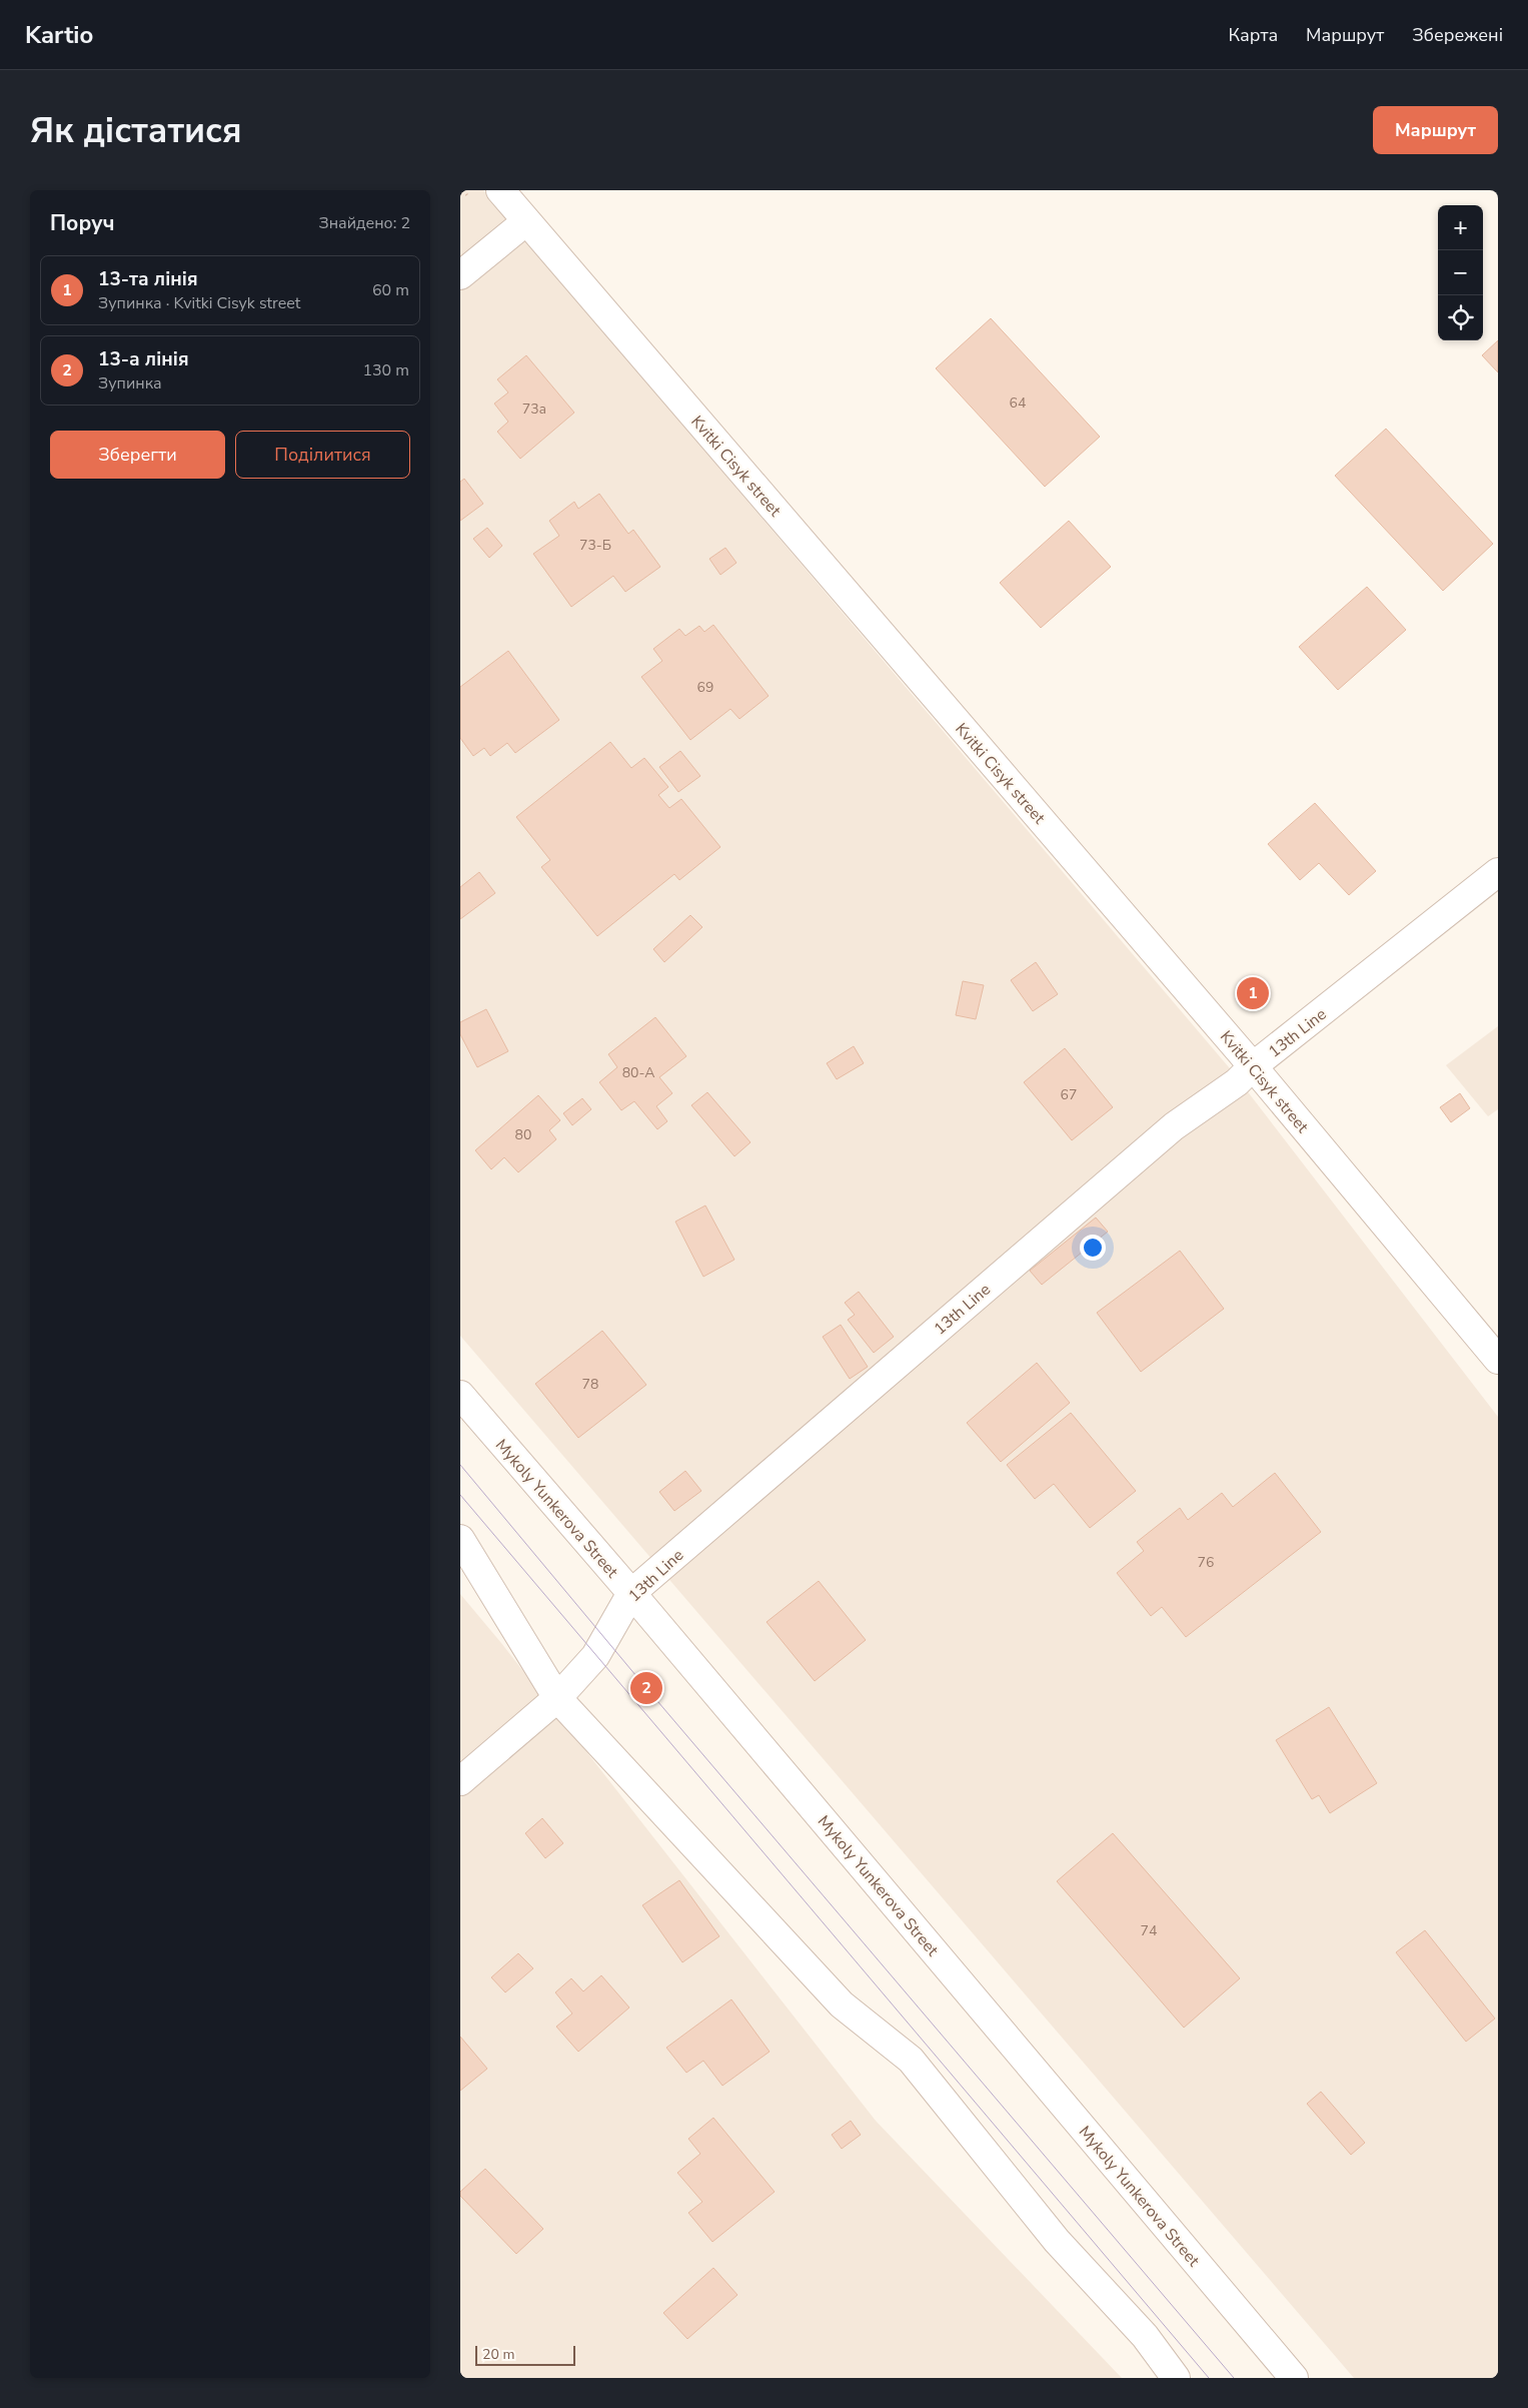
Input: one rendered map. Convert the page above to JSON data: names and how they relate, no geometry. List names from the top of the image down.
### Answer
{
  "streets": {
    "street": ["Kvitki Cisyk street", "13th Line", "Mykoly Yunkerova Street"]
  },
  "crossings": [
    ["Kvitki Cisyk street", "13th Line"],
    ["13th Line", "Mykoly Yunkerova Street"]
  ],
  "house_numbers": [
    "64",
    "73а",
    "73-Б",
    "69",
    "80-А",
    "67",
    "80",
    "78",
    "76",
    "74"
  ],
  "scale_bar": "20 m",
  "page": {
    "header": "Kartio",
    "nav": ["Карта", "Маршрут", "Збережені"],
    "buttons": [
      "Маршрут",
      ["Зберегти", "Поділитися"]
    ],
    "title": "Як дістатися",
    "heading": ["Поруч", "Знайдено: 2"],
    "map_buttons": ["+", "−"],
    "list": [
      {
        "mark": "1",
        "name": "13-та лінія",
        "note": "Зупинка · Kvitki Cisyk street",
        "value": "60 m"
      },
      {
        "mark": "2",
        "name": "13-а лінія",
        "note": "Зупинка",
        "value": "130 m"
      }
    ],
    "pins": ["1", "2"],
    "scale": "20 m"
  }
}
